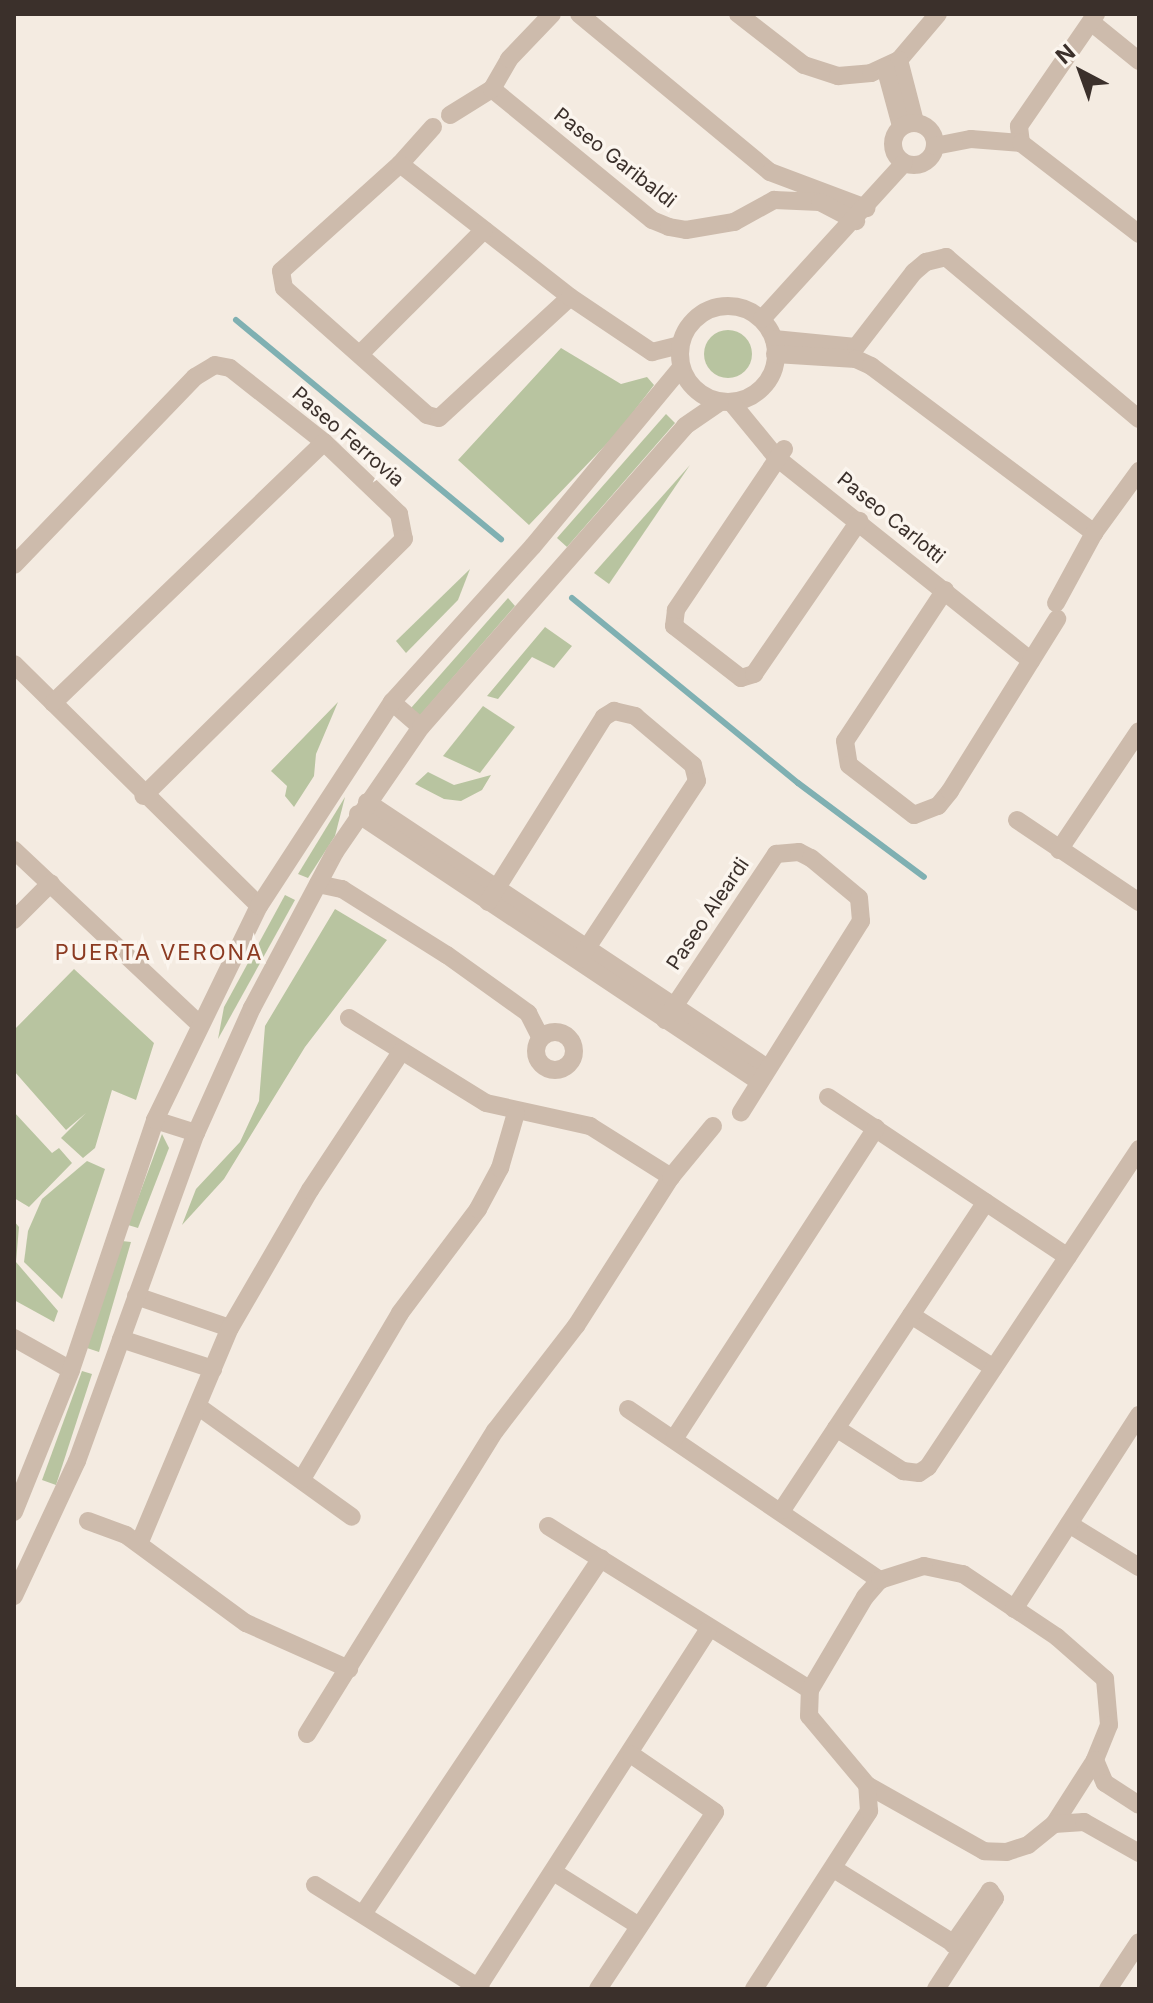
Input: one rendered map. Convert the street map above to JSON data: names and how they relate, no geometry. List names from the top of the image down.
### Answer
{
  "streets": {
    "street": [
      "Paseo Garibaldi",
      "Paseo Ferrovia",
      "Paseo Carlotti",
      "Paseo Aleardi"
    ]
  },
  "districts": ["PUERTA VERONA"],
  "north": "top left"
}
